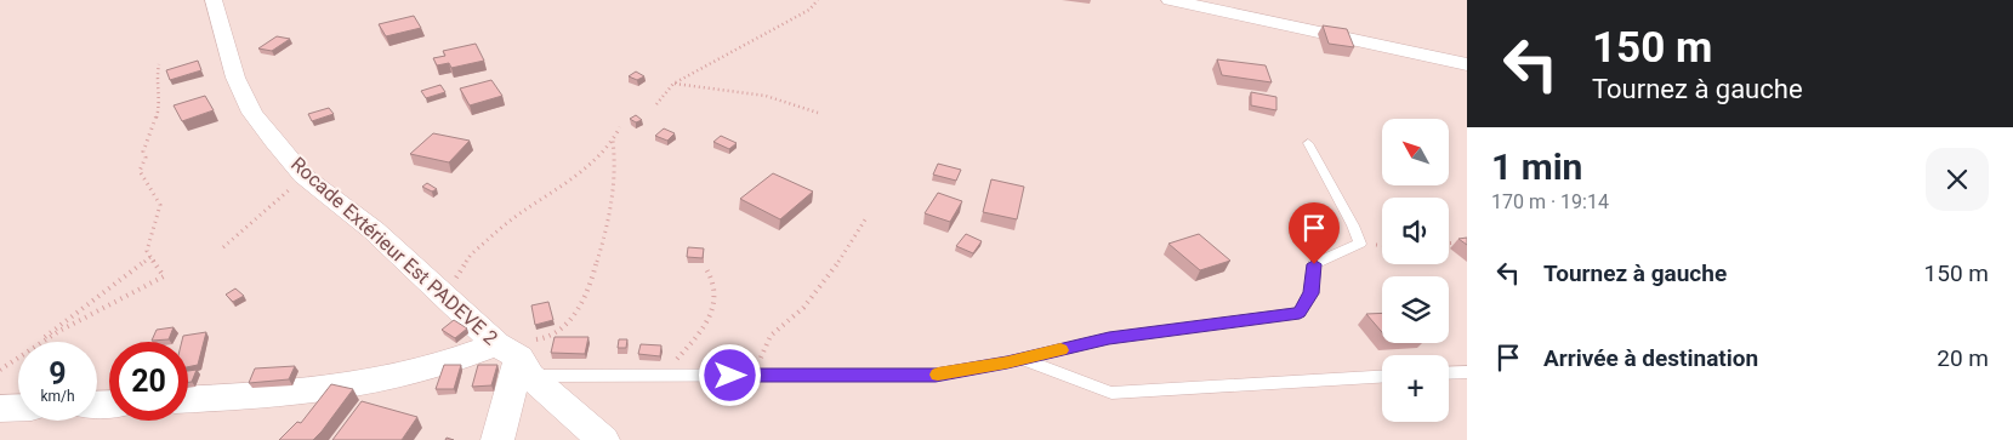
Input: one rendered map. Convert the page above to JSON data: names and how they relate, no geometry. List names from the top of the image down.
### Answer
{
  "streets": {
    "street": ["Rocade Extérieur Est PADEVE 2"]
  },
  "north": "top left",
  "page": {
    "turn": ["150 m", "Tournez à gauche"],
    "map_buttons": "+",
    "heading": ["1 min", "170 m · 19:14"],
    "list": [
      {
        "name": "Tournez à gauche",
        "value": "150 m"
      },
      {
        "name": "Arrivée à destination",
        "value": "20 m"
      }
    ],
    "speed": "9 km/h",
    "limit": "20"
  }
}
